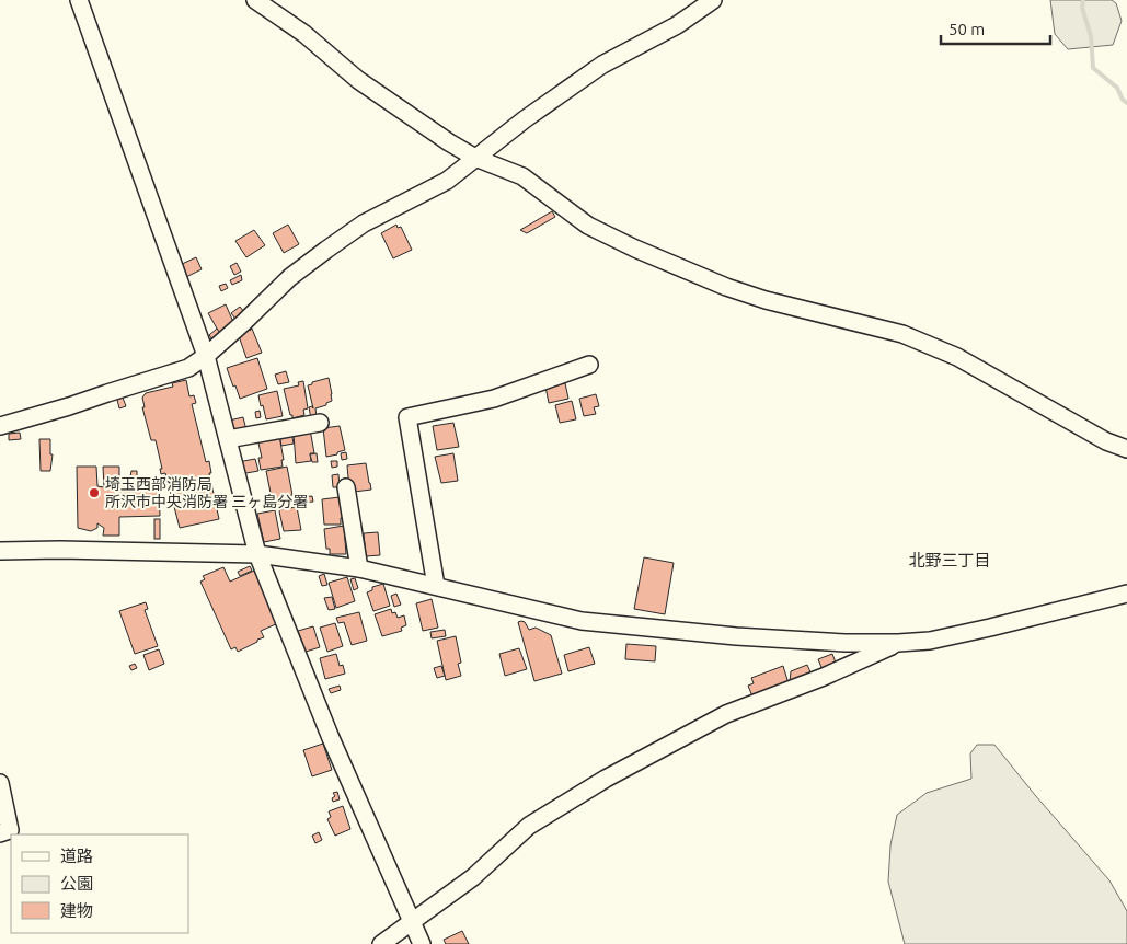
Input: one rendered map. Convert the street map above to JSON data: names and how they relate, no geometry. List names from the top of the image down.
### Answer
{
  "districts": ["北野三丁目"],
  "places": ["埼玉西部消防局 所沢市中央消防署 三ヶ島分署"],
  "legend": ["道路", "公園", "建物"],
  "scale_bar": "50 m"
}
